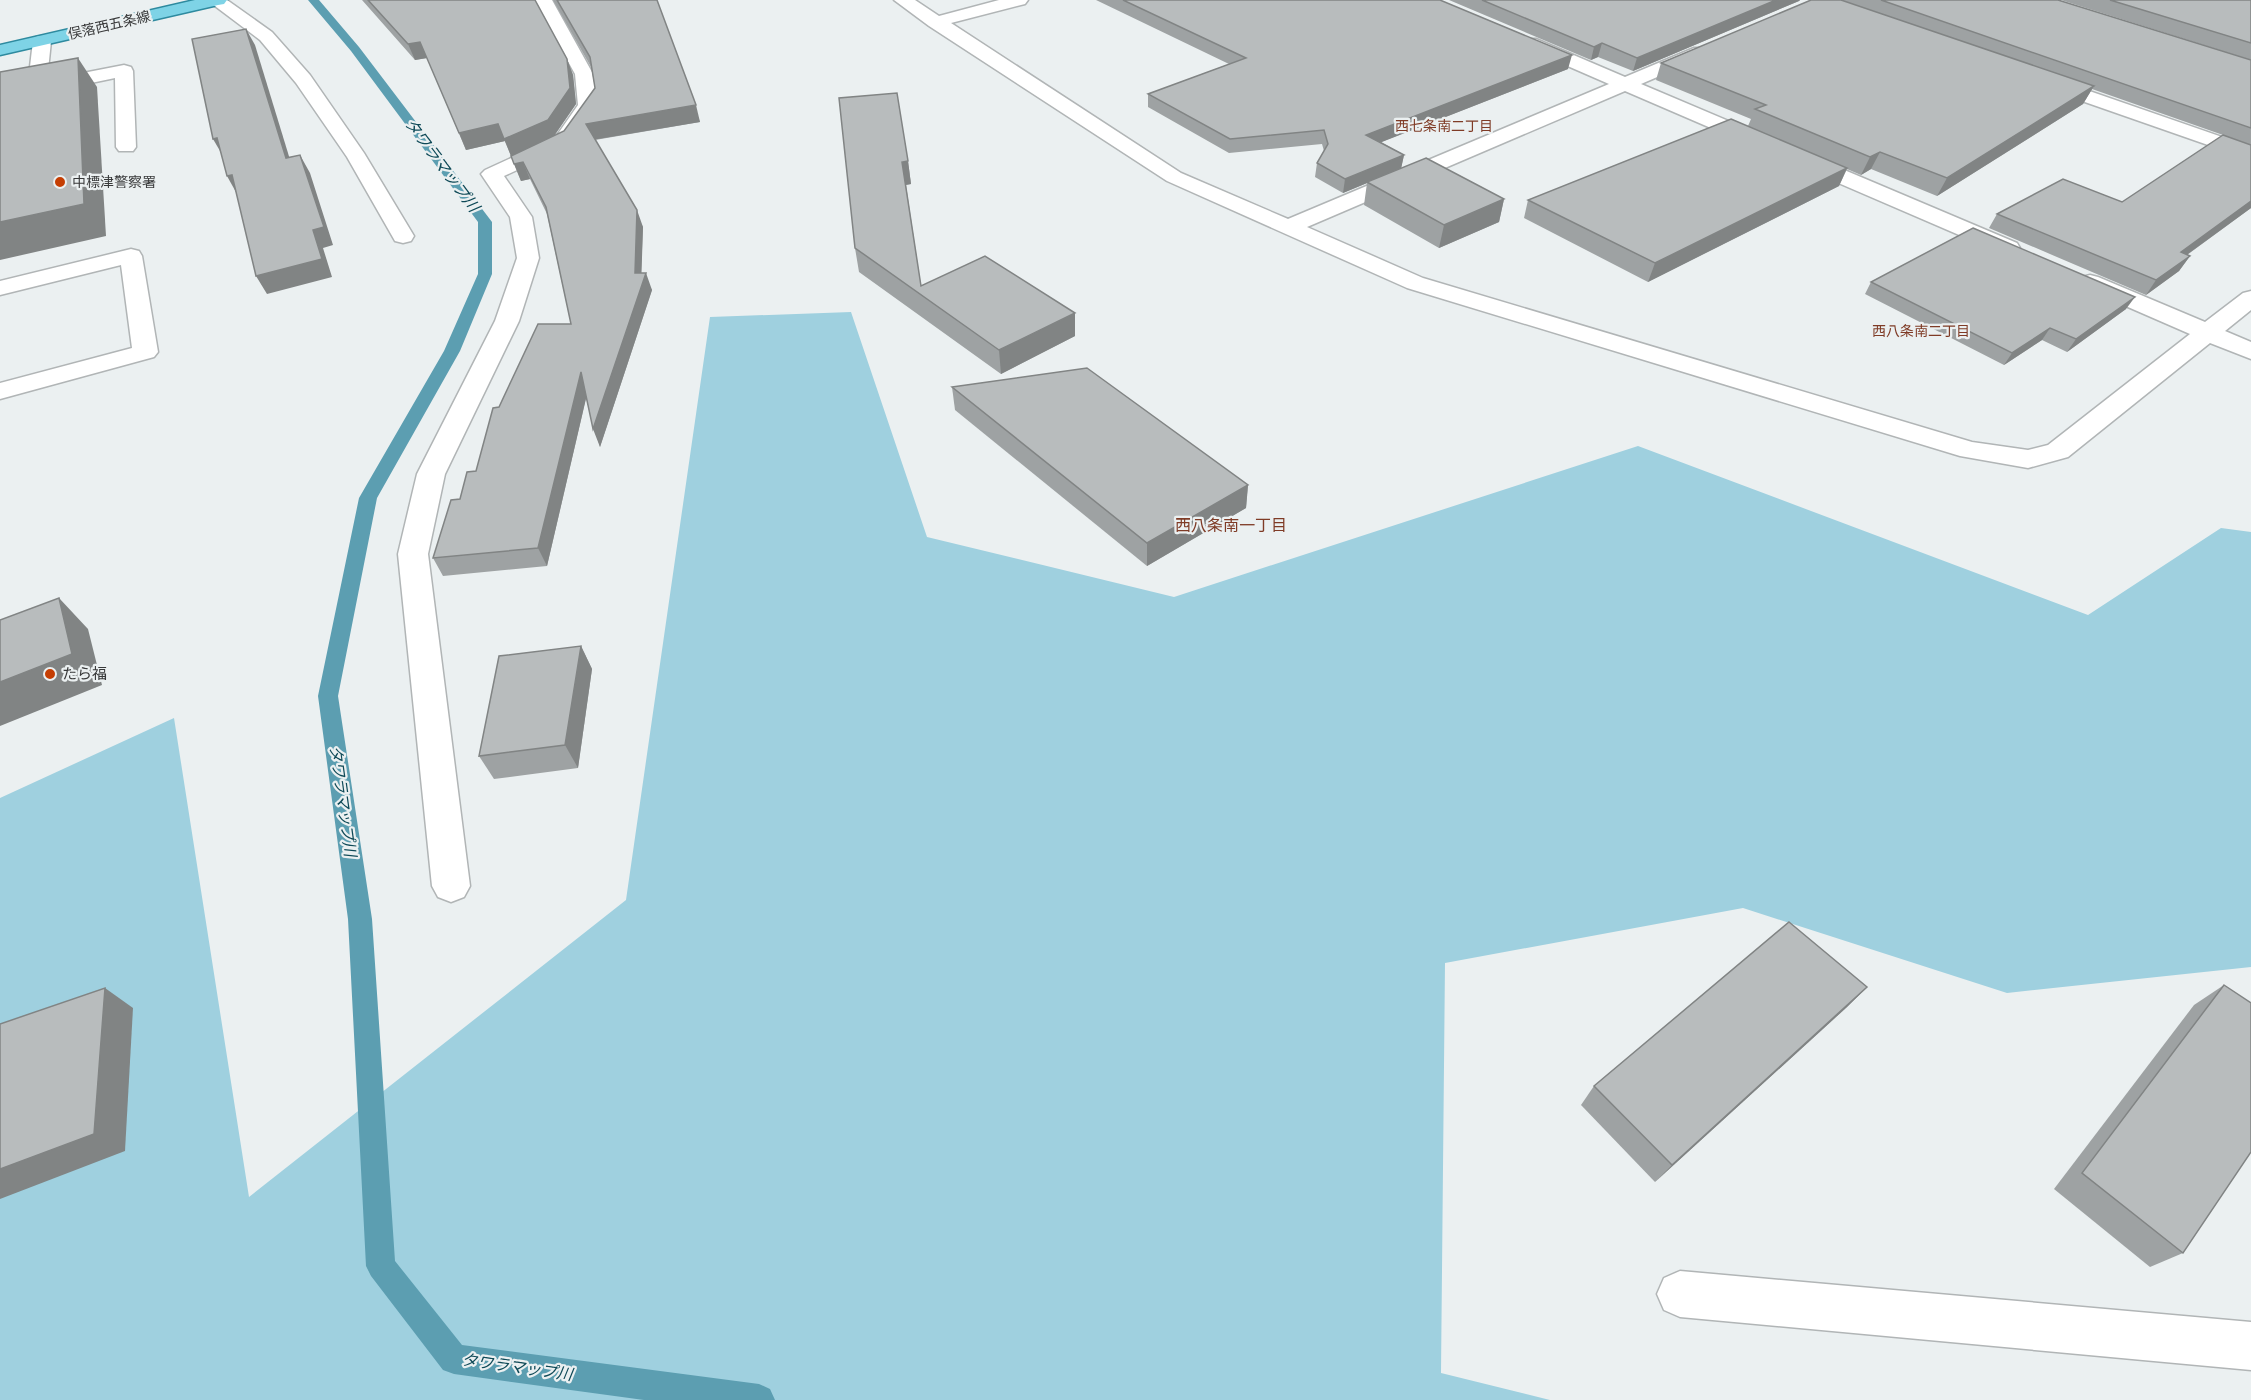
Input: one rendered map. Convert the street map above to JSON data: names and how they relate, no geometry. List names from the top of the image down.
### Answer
{
  "streets": {
    "main road": ["俣落西五条線"]
  },
  "districts": ["西七条南二丁目", "西八条南二丁目", "西八条南一丁目"],
  "water": ["タワラマップ川"],
  "places": ["中標津警察署", "たら福"]
}
